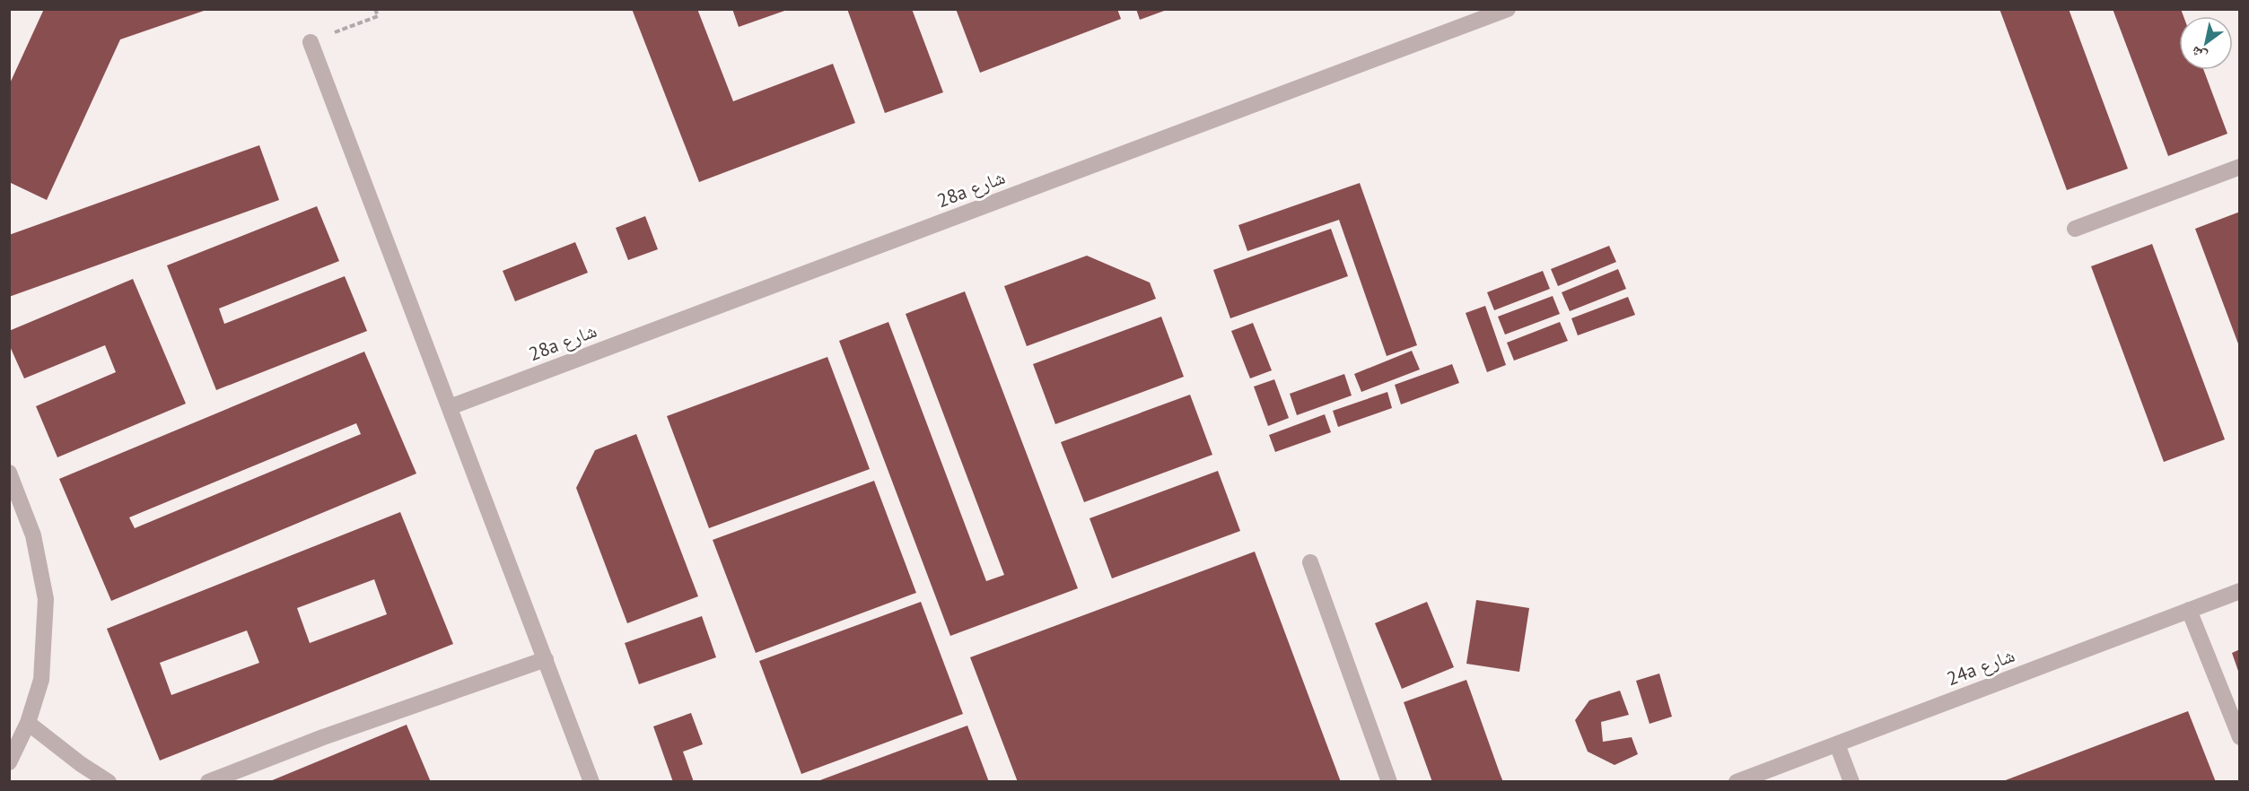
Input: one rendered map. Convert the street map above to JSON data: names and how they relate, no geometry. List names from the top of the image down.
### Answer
{
  "streets": {
    "street": ["28a شارع", "24a شارع"]
  },
  "north": "bottom left"
}
